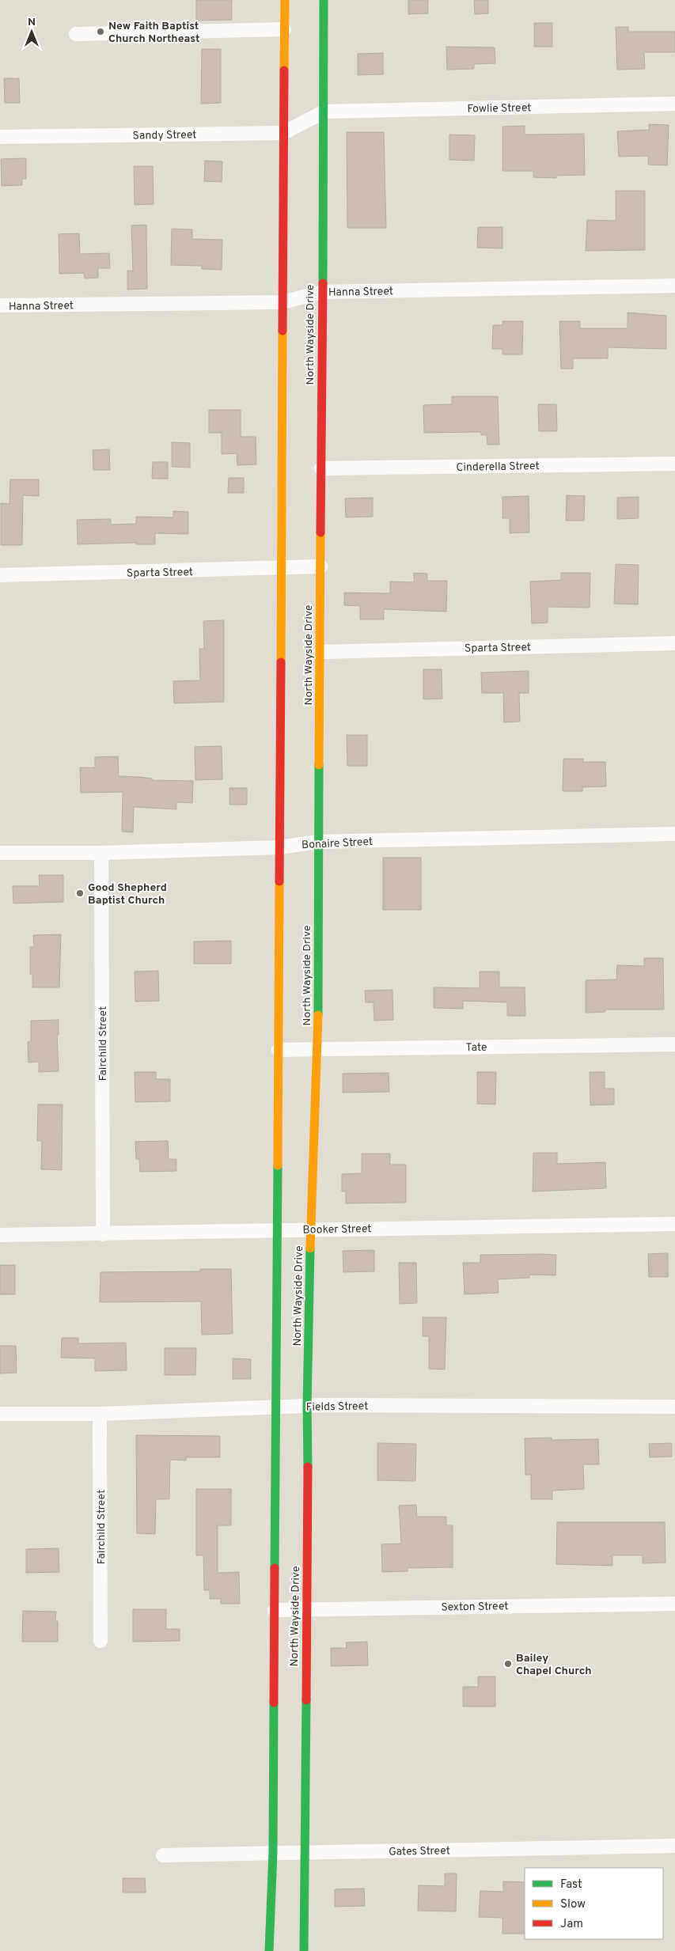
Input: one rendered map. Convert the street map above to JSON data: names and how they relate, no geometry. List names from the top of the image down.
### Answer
{
  "streets": {
    "main road": ["North Wayside Drive"],
    "street": [
      "Fowlie Street",
      "Sandy Street",
      "Hanna Street",
      "Cinderella Street",
      "Sparta Street",
      "Bonaire Street",
      "Fairchild Street",
      "Tate",
      "Booker Street",
      "Fields Street",
      "Sexton Street",
      "Gates Street"
    ]
  },
  "crossings": [
    ["Fowlie Street", "Sandy Street"],
    ["Fowlie Street", "North Wayside Drive"],
    ["Sandy Street", "North Wayside Drive"],
    ["Hanna Street", "North Wayside Drive"],
    ["North Wayside Drive", "Cinderella Street"],
    ["North Wayside Drive", "Sparta Street"],
    ["North Wayside Drive", "Bonaire Street"],
    ["North Wayside Drive", "Tate"],
    ["North Wayside Drive", "Booker Street"],
    ["North Wayside Drive", "Fields Street"],
    ["North Wayside Drive", "Sexton Street"],
    ["North Wayside Drive", "Gates Street"],
    ["Bonaire Street", "Fairchild Street"],
    ["Fairchild Street", "Booker Street"],
    ["Fairchild Street", "Fields Street"]
  ],
  "places": ["New Faith Baptist Church Northeast", "Good Shepherd Baptist Church", "Bailey Chapel Church"],
  "legend": ["Fast", "Slow", "Jam"],
  "north": "top"
}
